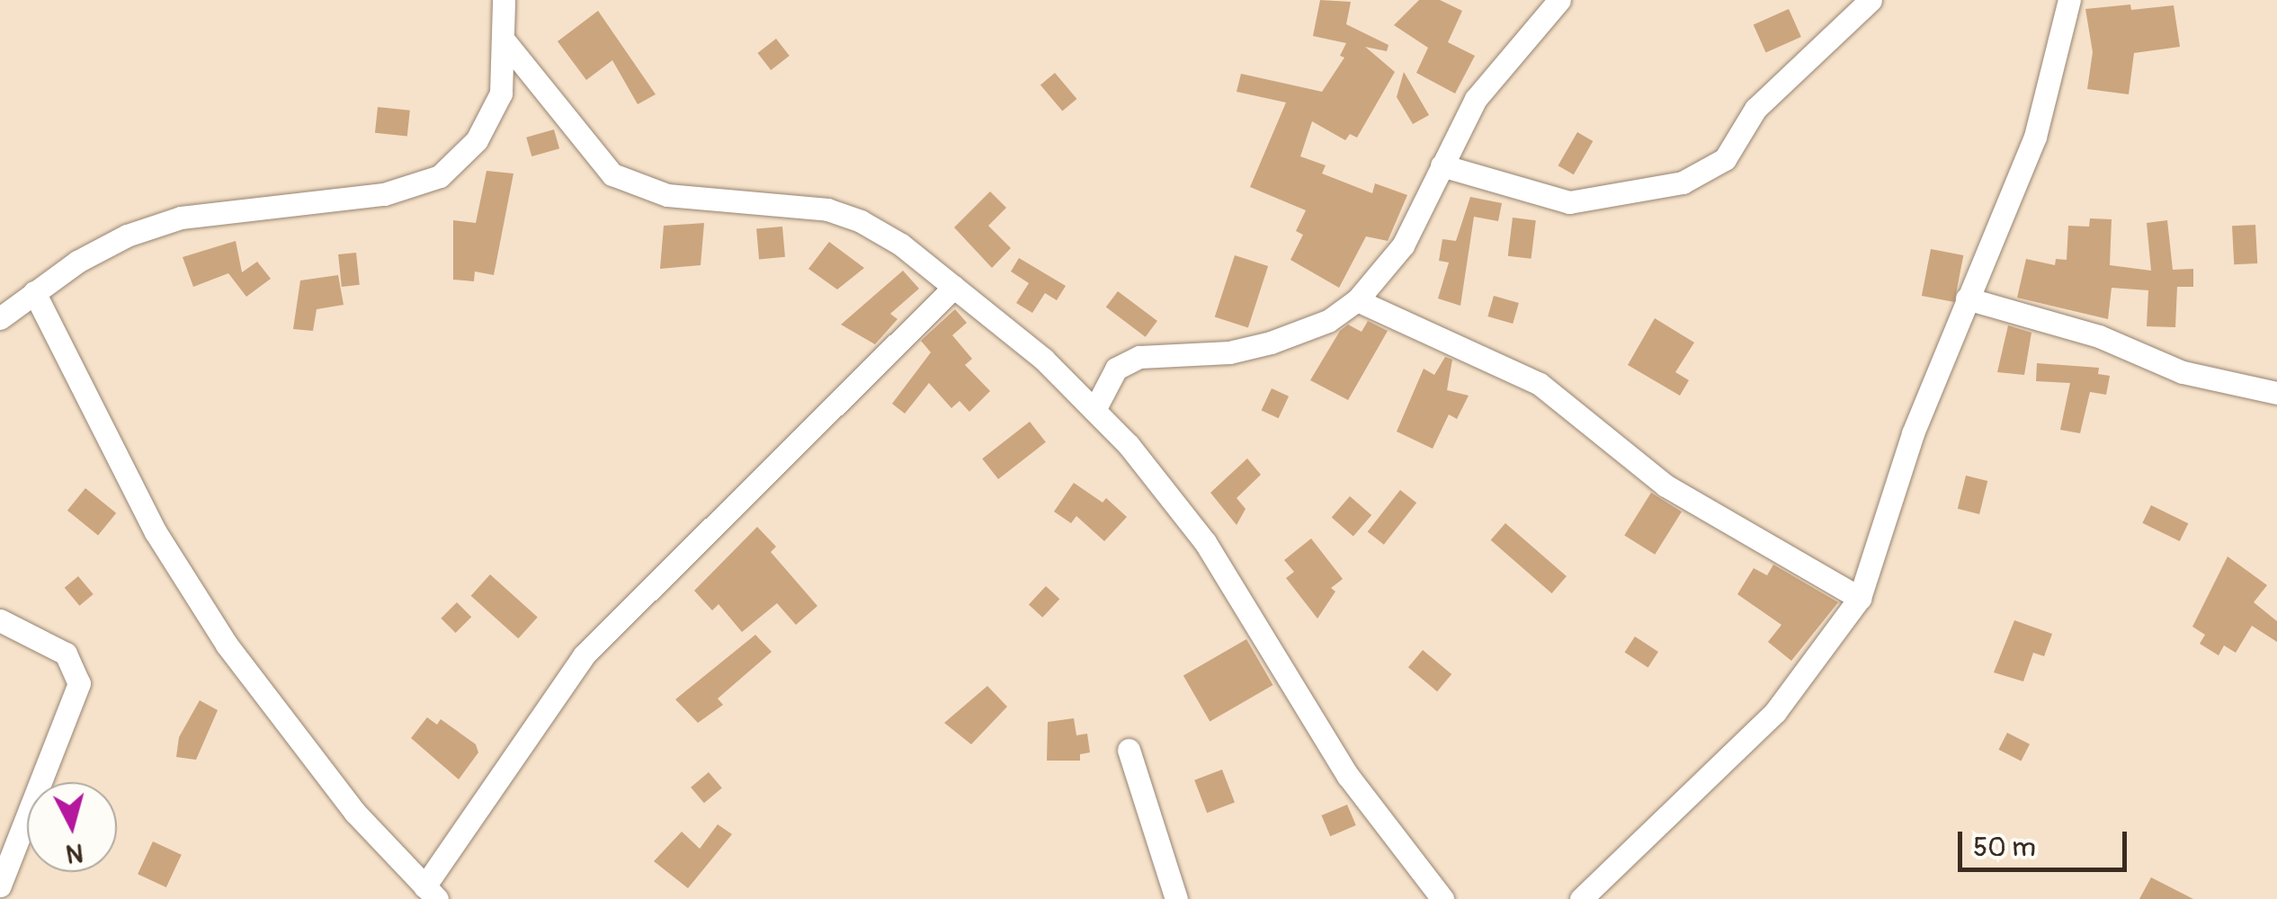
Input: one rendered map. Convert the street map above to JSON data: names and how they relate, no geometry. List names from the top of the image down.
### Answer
{
  "scale_bar": "50 m",
  "north": "bottom"
}
